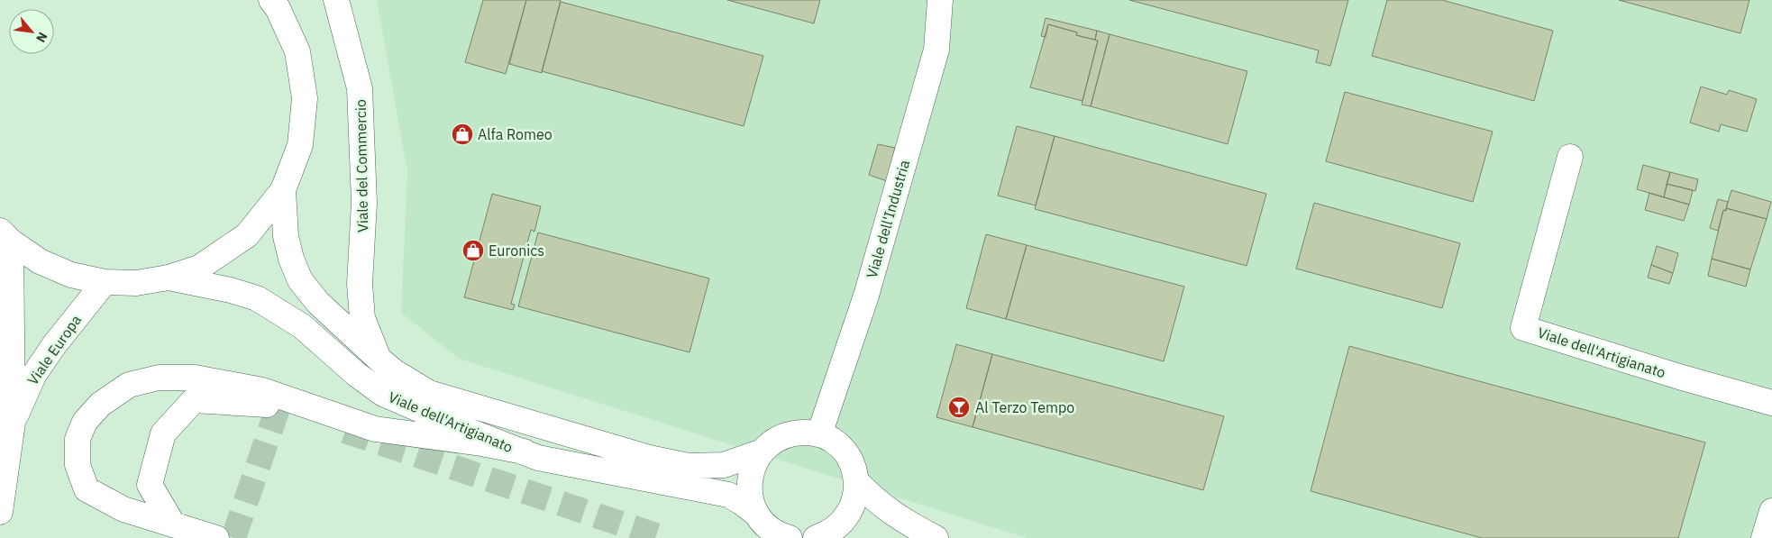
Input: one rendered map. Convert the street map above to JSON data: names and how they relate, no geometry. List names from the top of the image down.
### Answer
{
  "streets": {
    "street": [
      "Viale del Commercio",
      "Viale dell'Industria",
      "Viale Europa",
      "Viale dell'Artigianato"
    ]
  },
  "crossings": [
    ["Viale del Commercio", "Viale dell'Artigianato"],
    ["Viale dell'Industria", "Viale dell'Artigianato"]
  ],
  "places": {
    "shop": ["Alfa Romeo", "Euronics"],
    "bar": ["Al Terzo Tempo"]
  },
  "north": "bottom right"
}
